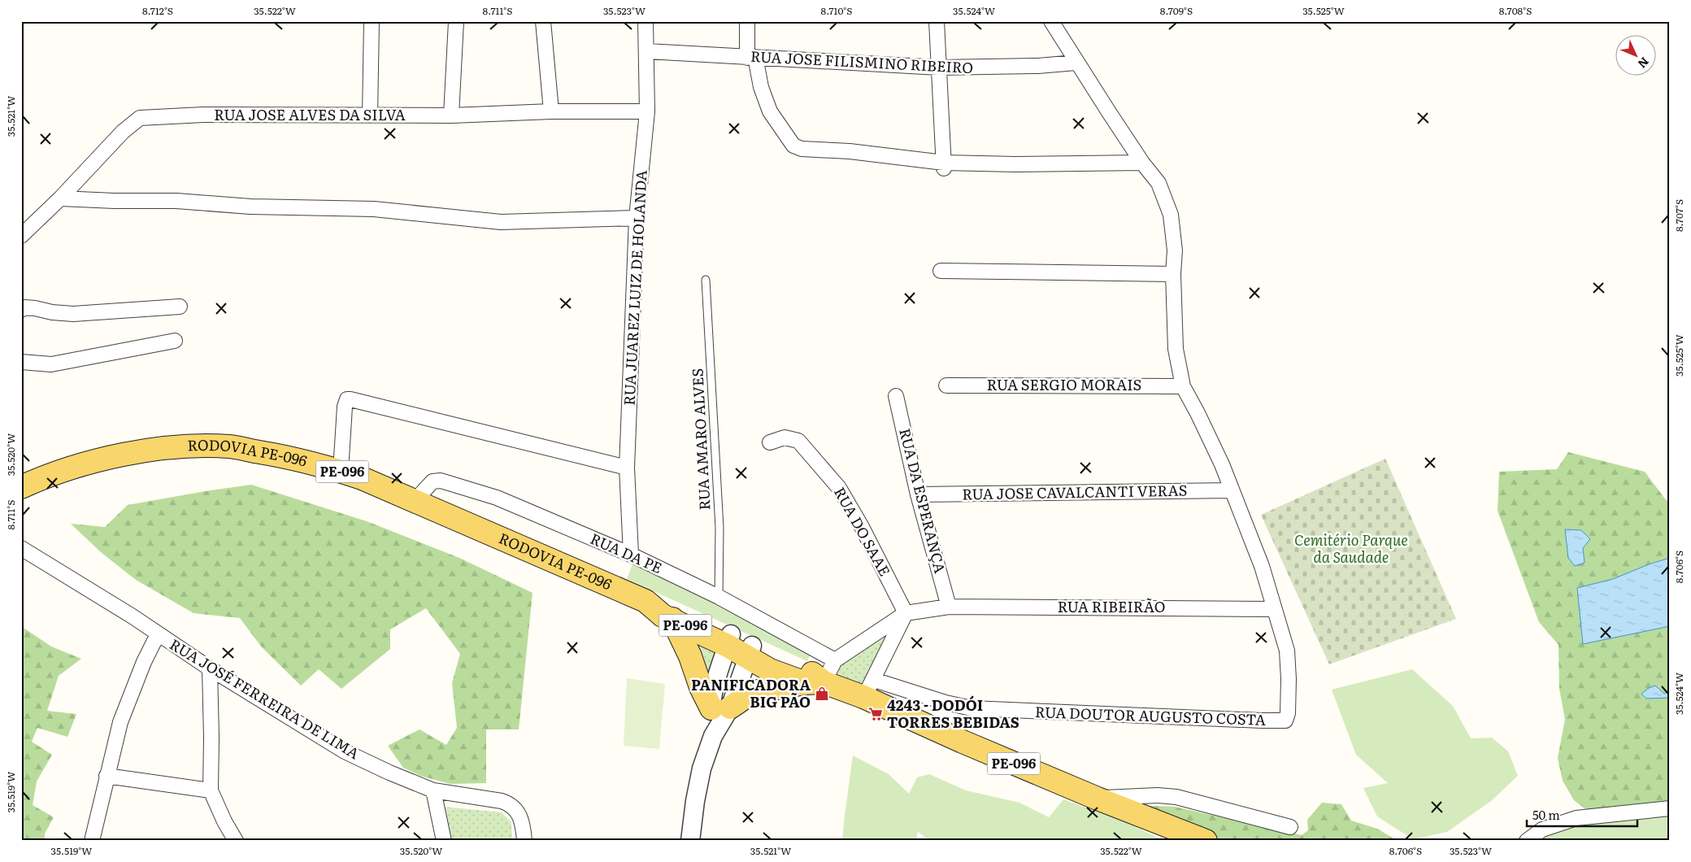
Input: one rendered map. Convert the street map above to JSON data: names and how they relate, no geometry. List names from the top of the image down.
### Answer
{
  "streets": {
    "main road": ["RODOVIA PE-096", "PE-096"],
    "street": [
      "RUA JOSE FILISMINO RIBEIRO",
      "RUA JOSE ALVES DA SILVA",
      "RUA JUAREZ LUIZ DE HOLANDA",
      "RUA SERGIO MORAIS",
      "RUA JOSE CAVALCANTI VERAS",
      "RUA DA ESPERANÇA",
      "RUA DO SAAE",
      "RUA DA PE",
      "RUA RIBEIRÃO",
      "RUA JOSÉ FERREIRA DE LIMA",
      "RUA DOUTOR AUGUSTO COSTA"
    ],
    "lane": ["RUA AMARO ALVES"]
  },
  "crossings": [
    ["RUA JOSE FILISMINO RIBEIRO", "RUA JUAREZ LUIZ DE HOLANDA"],
    ["RUA JOSE ALVES DA SILVA", "RUA JUAREZ LUIZ DE HOLANDA"],
    ["RUA JUAREZ LUIZ DE HOLANDA", "RUA DA PE"],
    ["RUA AMARO ALVES", "RUA DA PE"],
    ["RODOVIA PE-096", "PE-096"],
    ["RODOVIA PE-096", "RUA DA PE"],
    ["PE-096", "RUA DOUTOR AUGUSTO COSTA"],
    ["RUA JOSE CAVALCANTI VERAS", "RUA DA ESPERANÇA"],
    ["RUA DA ESPERANÇA", "RUA RIBEIRÃO"],
    ["RUA DO SAAE", "RUA RIBEIRÃO"],
    ["RUA RIBEIRÃO", "RUA DOUTOR AUGUSTO COSTA"]
  ],
  "parks": ["Cemitério Parque da Saudade"],
  "places": {
    "shop": ["PANIFICADORA BIG PÃO"],
    "supermarket": ["4243 - DODÓI TORRES BEBIDAS"]
  },
  "scale_bar": "50 m",
  "north": "bottom right",
  "coordinates": [
    "8.712°S",
    "35.522°W",
    "8.711°S",
    "35.523°W",
    "8.710°S",
    "35.524°W",
    "8.709°S",
    "35.525°W",
    "8.708°S",
    "35.521°W",
    "8.707°S",
    "35.520°W",
    "8.706°S",
    "35.519°W"
  ]
}
